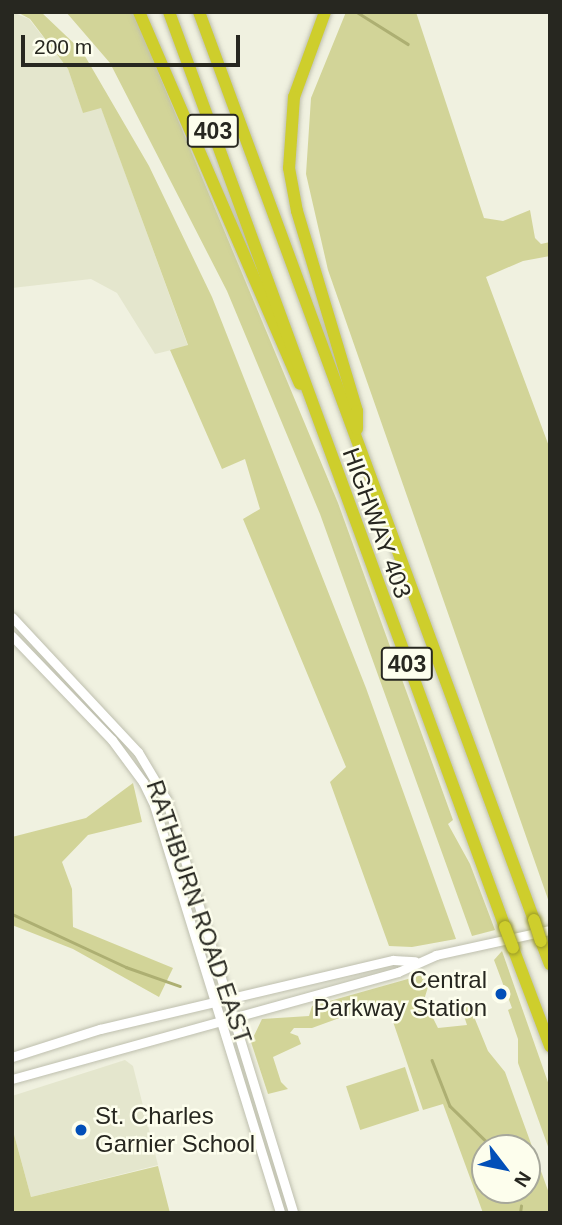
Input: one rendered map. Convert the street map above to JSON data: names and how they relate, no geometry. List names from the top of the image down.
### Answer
{
  "streets": {
    "highway": ["403", "HIGHWAY 403"],
    "street": ["RATHBURN ROAD EAST"]
  },
  "places": ["Central Parkway Station", "St. Charles Garnier School"],
  "scale_bar": "200 m",
  "north": "bottom right"
}
